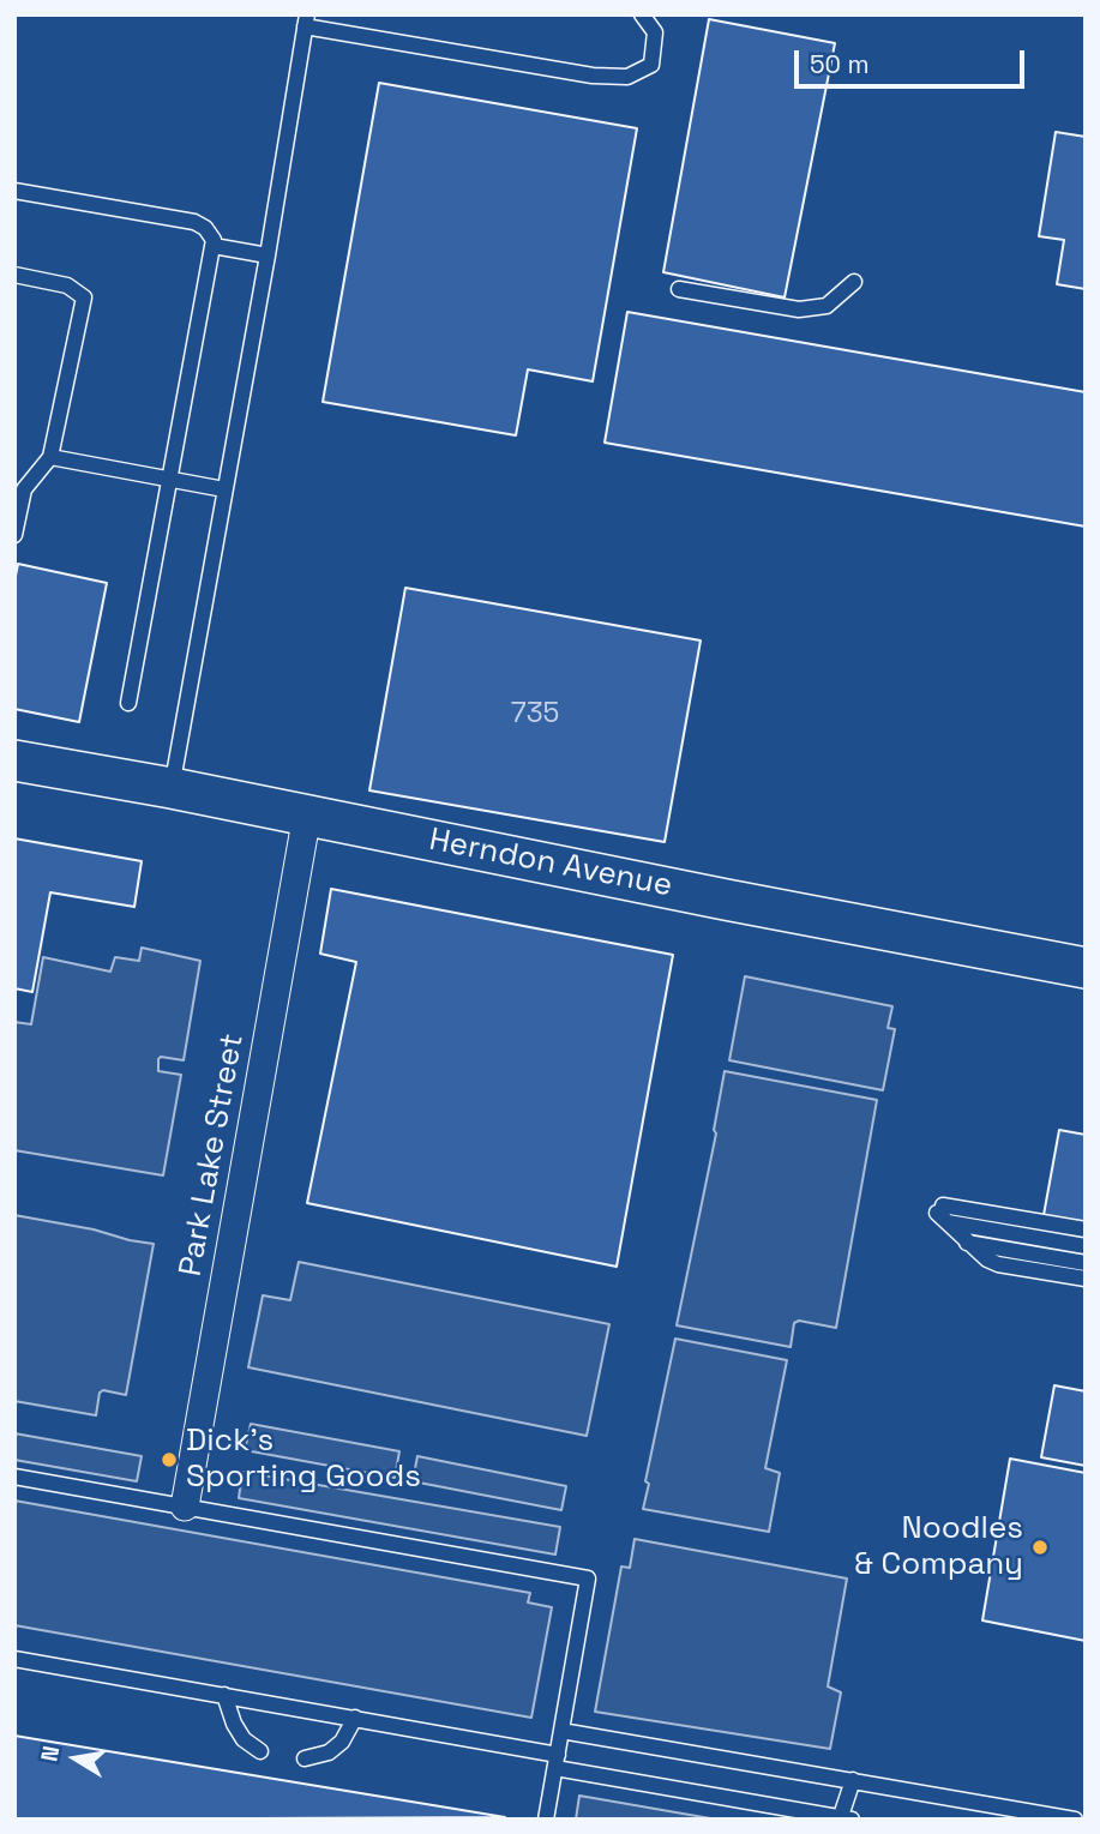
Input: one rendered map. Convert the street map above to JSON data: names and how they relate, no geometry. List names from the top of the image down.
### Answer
{
  "streets": {
    "street": ["Herndon Avenue", "Park Lake Street"]
  },
  "crossings": [
    ["Herndon Avenue", "Park Lake Street"]
  ],
  "places": ["Dick's Sporting Goods", "Noodles & Company"],
  "house_numbers": ["735"],
  "scale_bar": "50 m",
  "north": "left"
}
